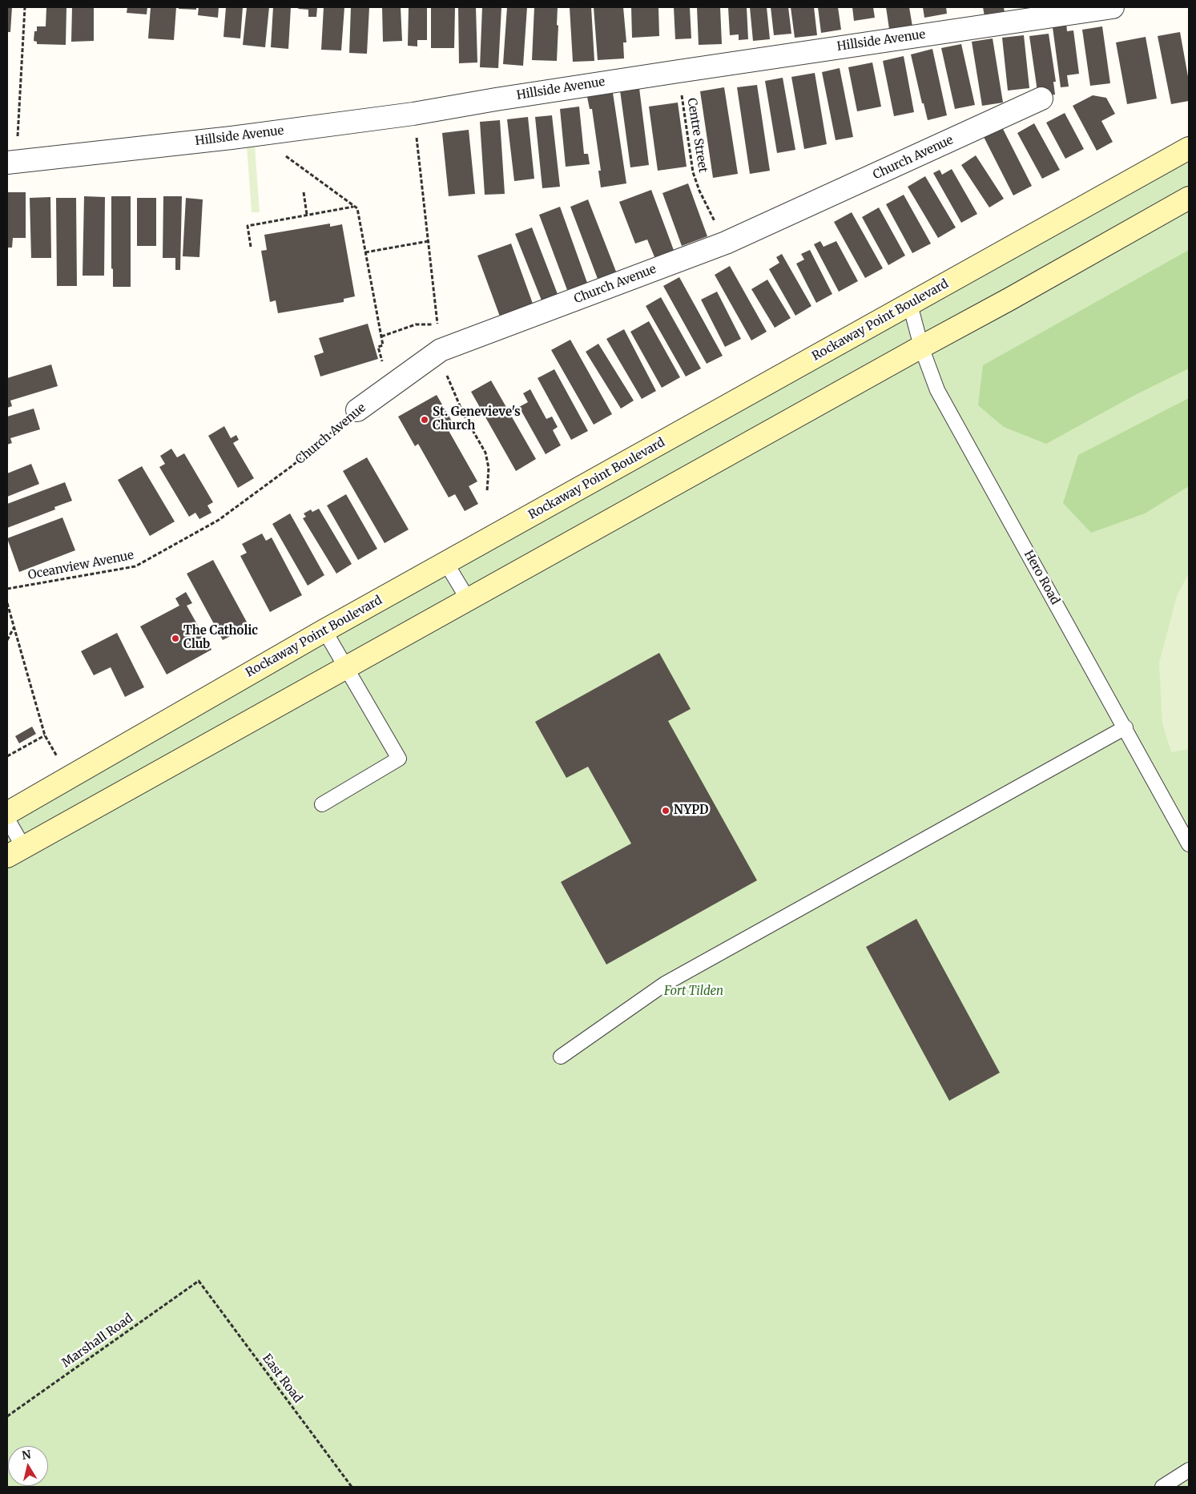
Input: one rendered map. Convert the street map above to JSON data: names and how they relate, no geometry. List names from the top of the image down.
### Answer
{
  "streets": {
    "street": ["Hillside Avenue", "Church Avenue", "Rockaway Point Boulevard"],
    "lane": ["Hero Road"],
    "path": [
      "Centre Street",
      "Oceanview Avenue",
      "Marshall Road",
      "East Road"
    ]
  },
  "crossings": [
    ["Hillside Avenue", "Centre Street"],
    ["Centre Street", "Church Avenue"],
    ["Church Avenue", "Oceanview Avenue"],
    ["Rockaway Point Boulevard", "Hero Road"],
    ["Marshall Road", "East Road"]
  ],
  "parks": ["Fort Tilden"],
  "places": ["St. Genevieve's Church", "The Catholic Club", "NYPD"],
  "north": "top"
}
